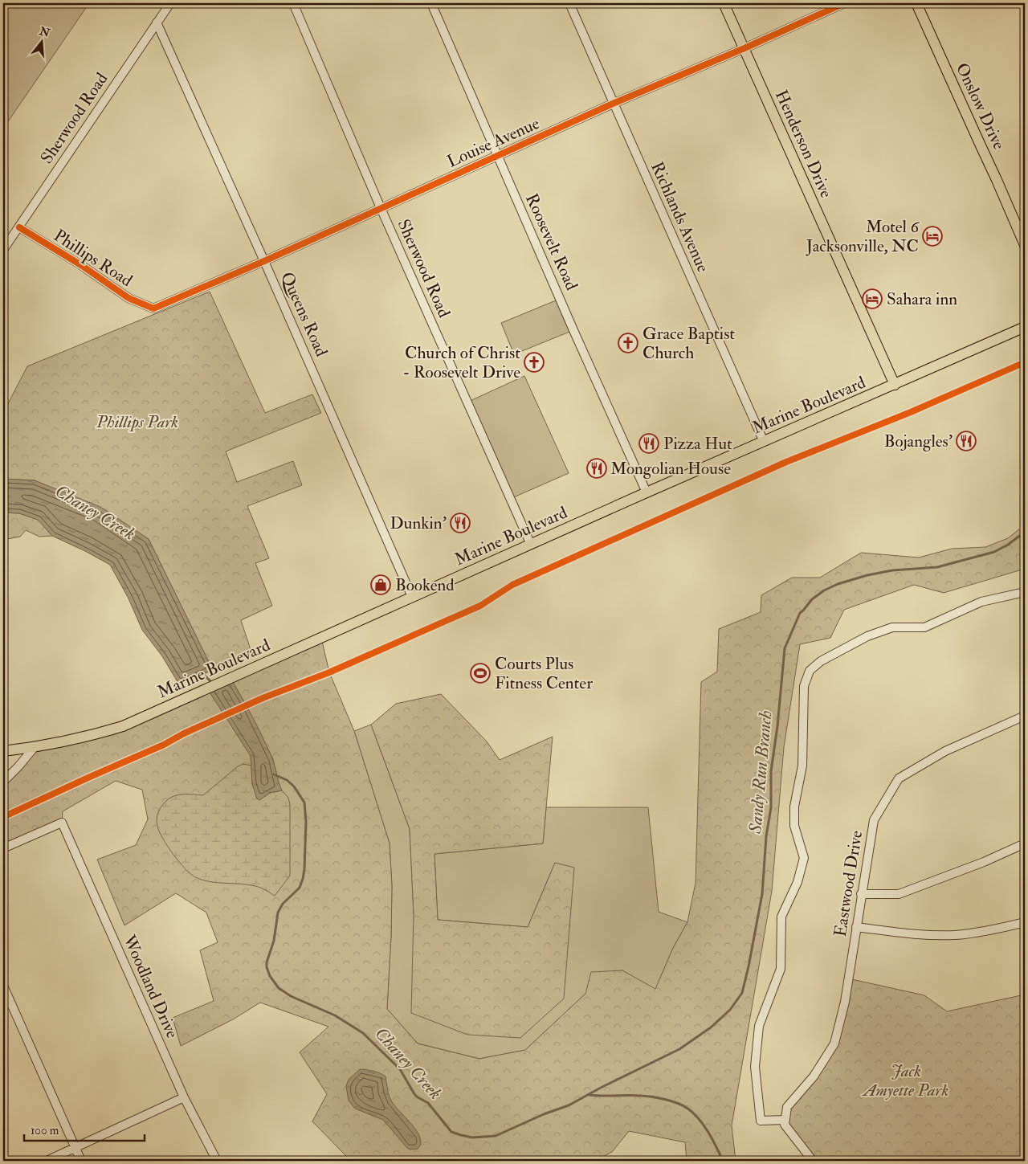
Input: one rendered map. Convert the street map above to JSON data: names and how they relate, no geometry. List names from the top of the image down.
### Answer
{
  "streets": {
    "main road": ["Onslow Drive", "Henderson Drive", "Marine Boulevard"],
    "street": [
      "Sherwood Road",
      "Louise Avenue",
      "Richlands Avenue",
      "Roosevelt Road",
      "Phillips Road",
      "Queens Road",
      "Eastwood Drive",
      "Woodland Drive"
    ]
  },
  "crossings": [
    ["Sherwood Road", "Louise Avenue"],
    ["Sherwood Road", "Phillips Road"],
    ["Sherwood Road", "Queens Road"],
    ["Sherwood Road", "Marine Boulevard"],
    ["Louise Avenue", "Henderson Drive"],
    ["Louise Avenue", "Richlands Avenue"],
    ["Louise Avenue", "Roosevelt Road"],
    ["Louise Avenue", "Phillips Road"],
    ["Louise Avenue", "Queens Road"],
    ["Henderson Drive", "Marine Boulevard"],
    ["Richlands Avenue", "Marine Boulevard"],
    ["Roosevelt Road", "Marine Boulevard"],
    ["Queens Road", "Marine Boulevard"]
  ],
  "water": ["Chaney Creek", "Sandy Run Branch"],
  "parks": ["Phillips Park", "Jack Amyette Park"],
  "places": {
    "hotel": ["Motel 6 Jacksonville, NC", "Sahara inn"],
    "church": ["Grace Baptist Church", "Church of Christ - Roosevelt Drive"],
    "restaurant": [
      "Bojangles'",
      "Pizza Hut",
      "Mongolian House",
      "Dunkin'"
    ],
    "shop": ["Bookend"],
    "sports": ["Courts Plus Fitness Center"]
  },
  "scale_bar": "100 m",
  "north": "top"
}
